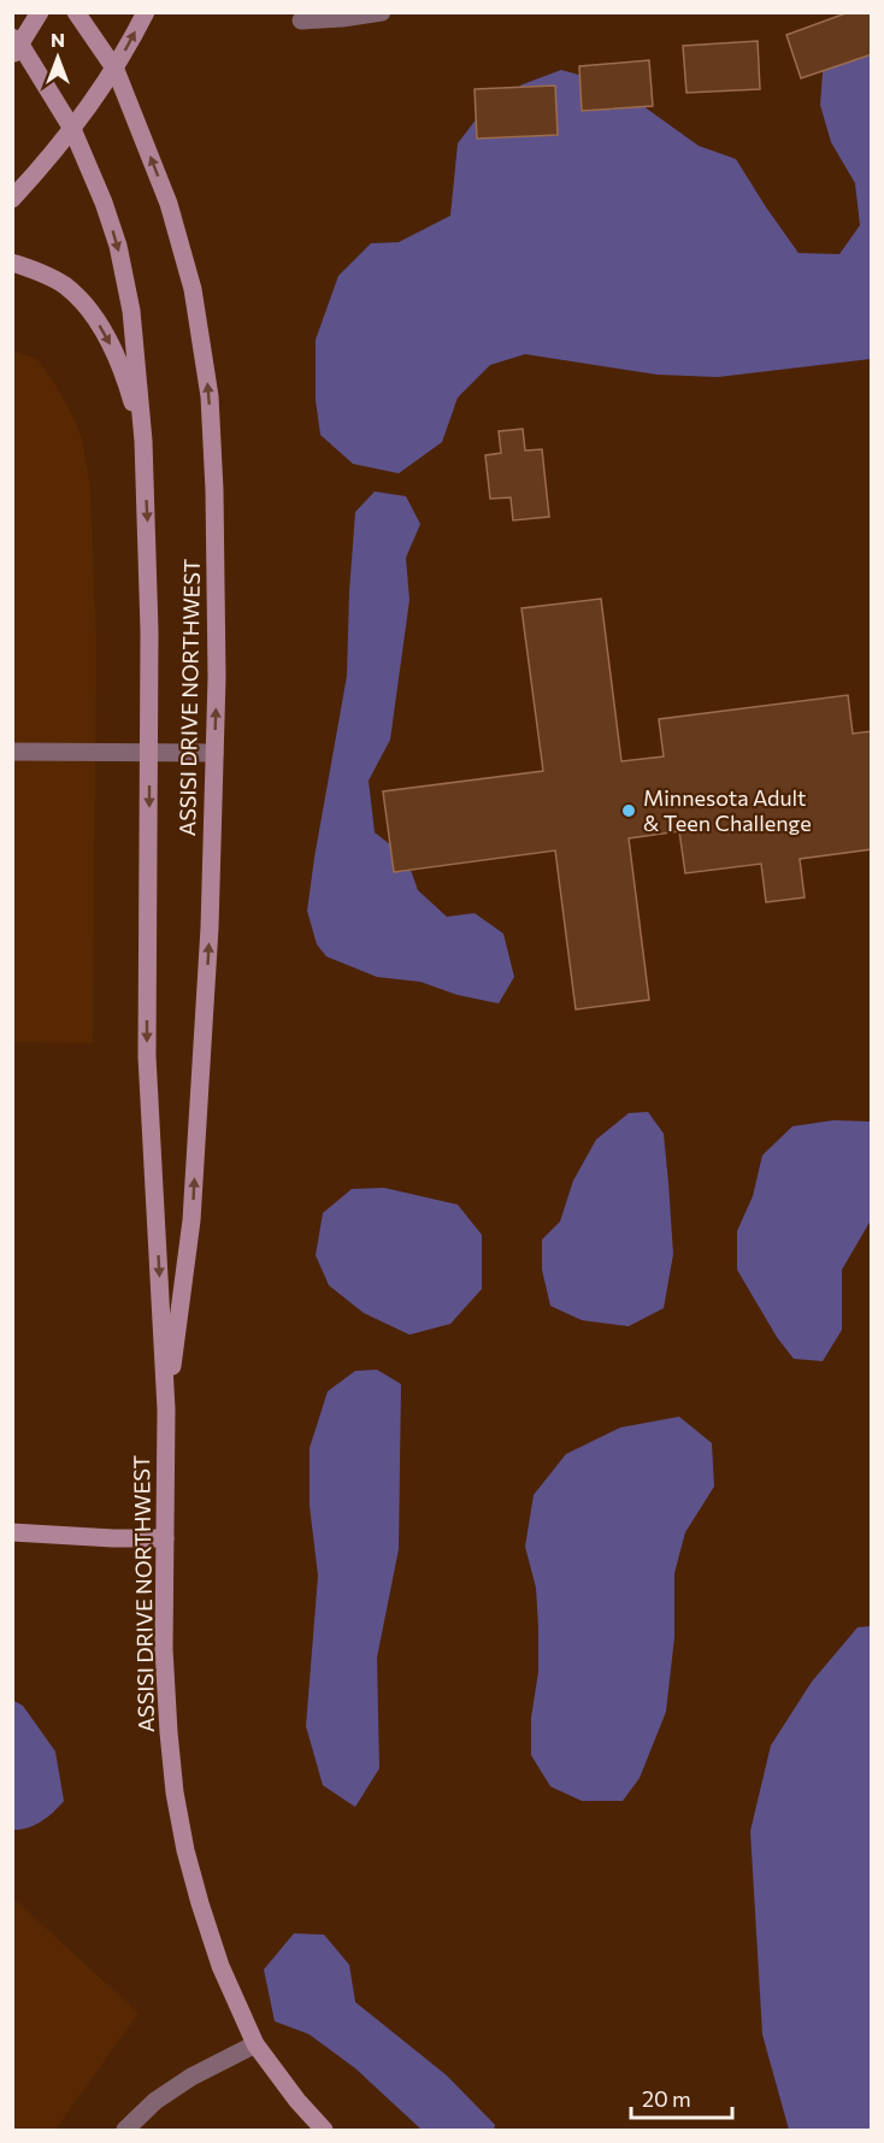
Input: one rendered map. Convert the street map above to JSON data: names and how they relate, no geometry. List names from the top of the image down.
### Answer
{
  "streets": {
    "main road": ["ASSISI DRIVE NORTHWEST"]
  },
  "places": ["Minnesota Adult & Teen Challenge"],
  "scale_bar": "20 m",
  "north": "top"
}
